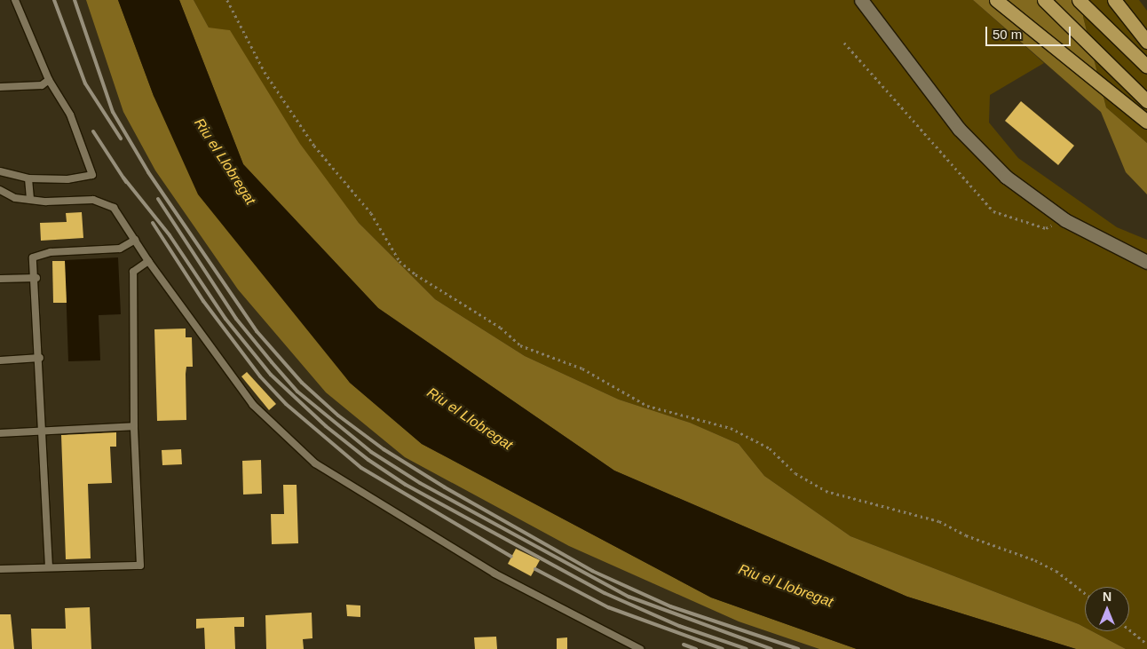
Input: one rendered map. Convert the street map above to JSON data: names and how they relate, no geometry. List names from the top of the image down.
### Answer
{
  "water": ["Riu el Llobregat"],
  "scale_bar": "50 m",
  "north": "top"
}
